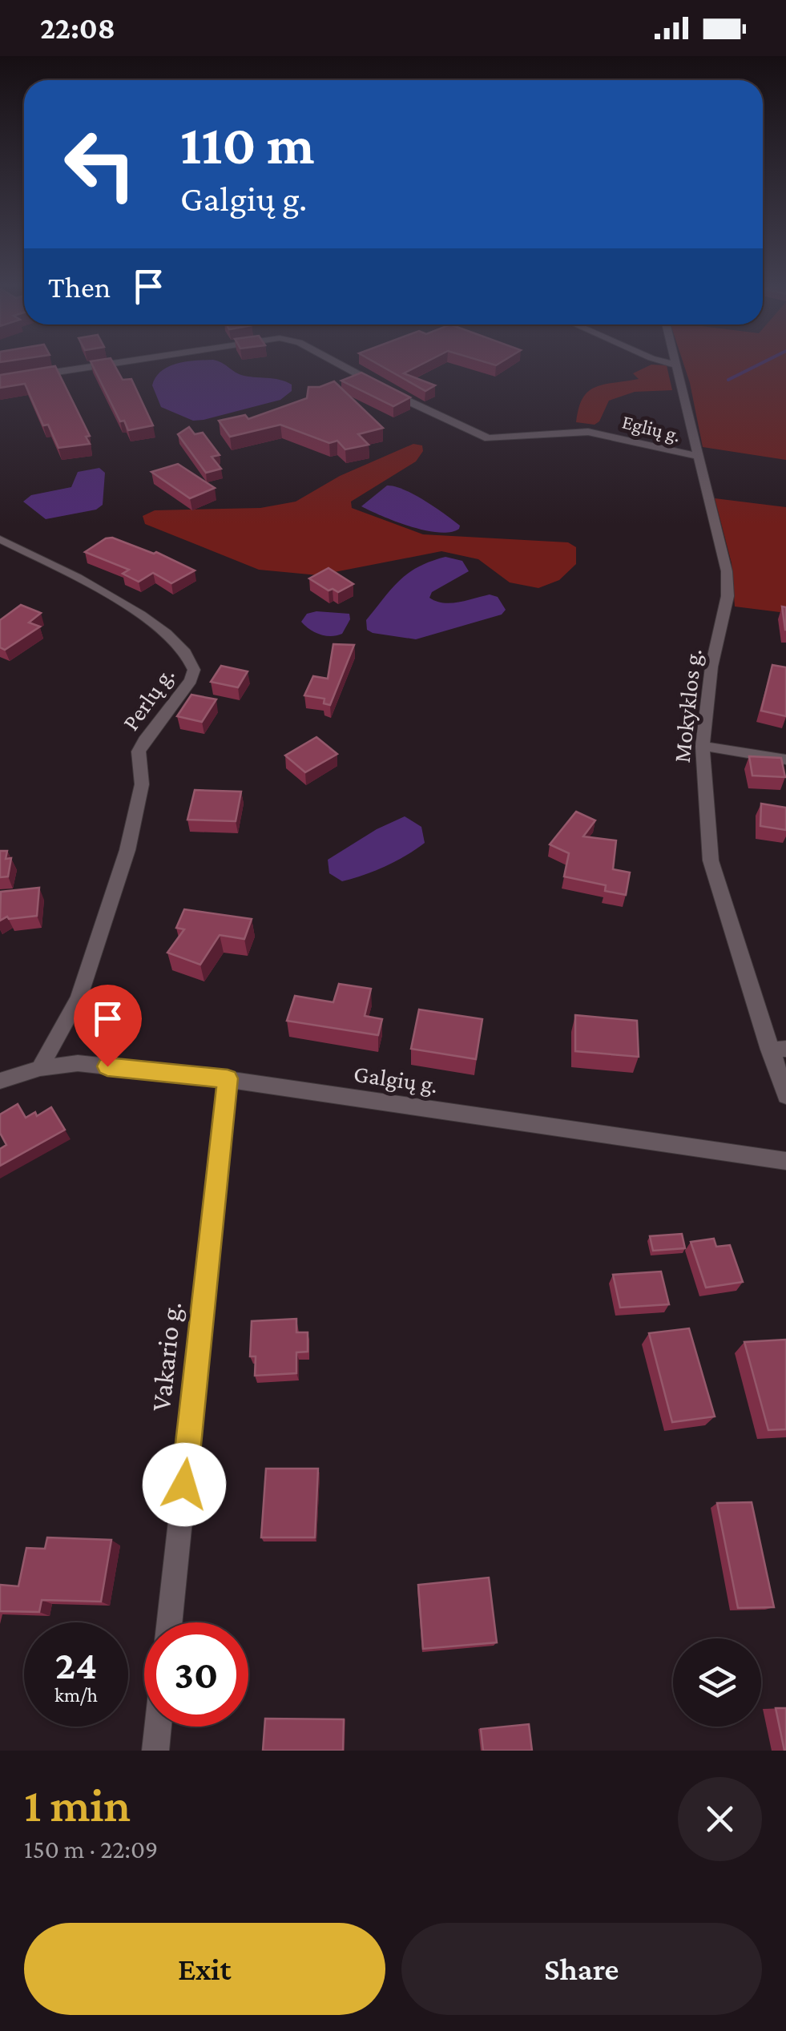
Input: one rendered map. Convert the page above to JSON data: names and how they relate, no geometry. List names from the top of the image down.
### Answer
{
  "streets": {
    "street": [
      "Eglių g.",
      "Perlų g.",
      "Mokyklos g.",
      "Galgių g.",
      "Vakario g."
    ]
  },
  "crossings": [
    ["Eglių g.", "Mokyklos g."],
    ["Perlų g.", "Galgių g."],
    ["Galgių g.", "Vakario g."]
  ],
  "page": {
    "status": "22:08",
    "turn": ["110 m", "Galgių g."],
    "then": "Then",
    "speed": "24 km/h",
    "limit": "30",
    "heading": ["1 min", "150 m · 22:09"],
    "buttons": ["Exit", "Share"]
  }
}
